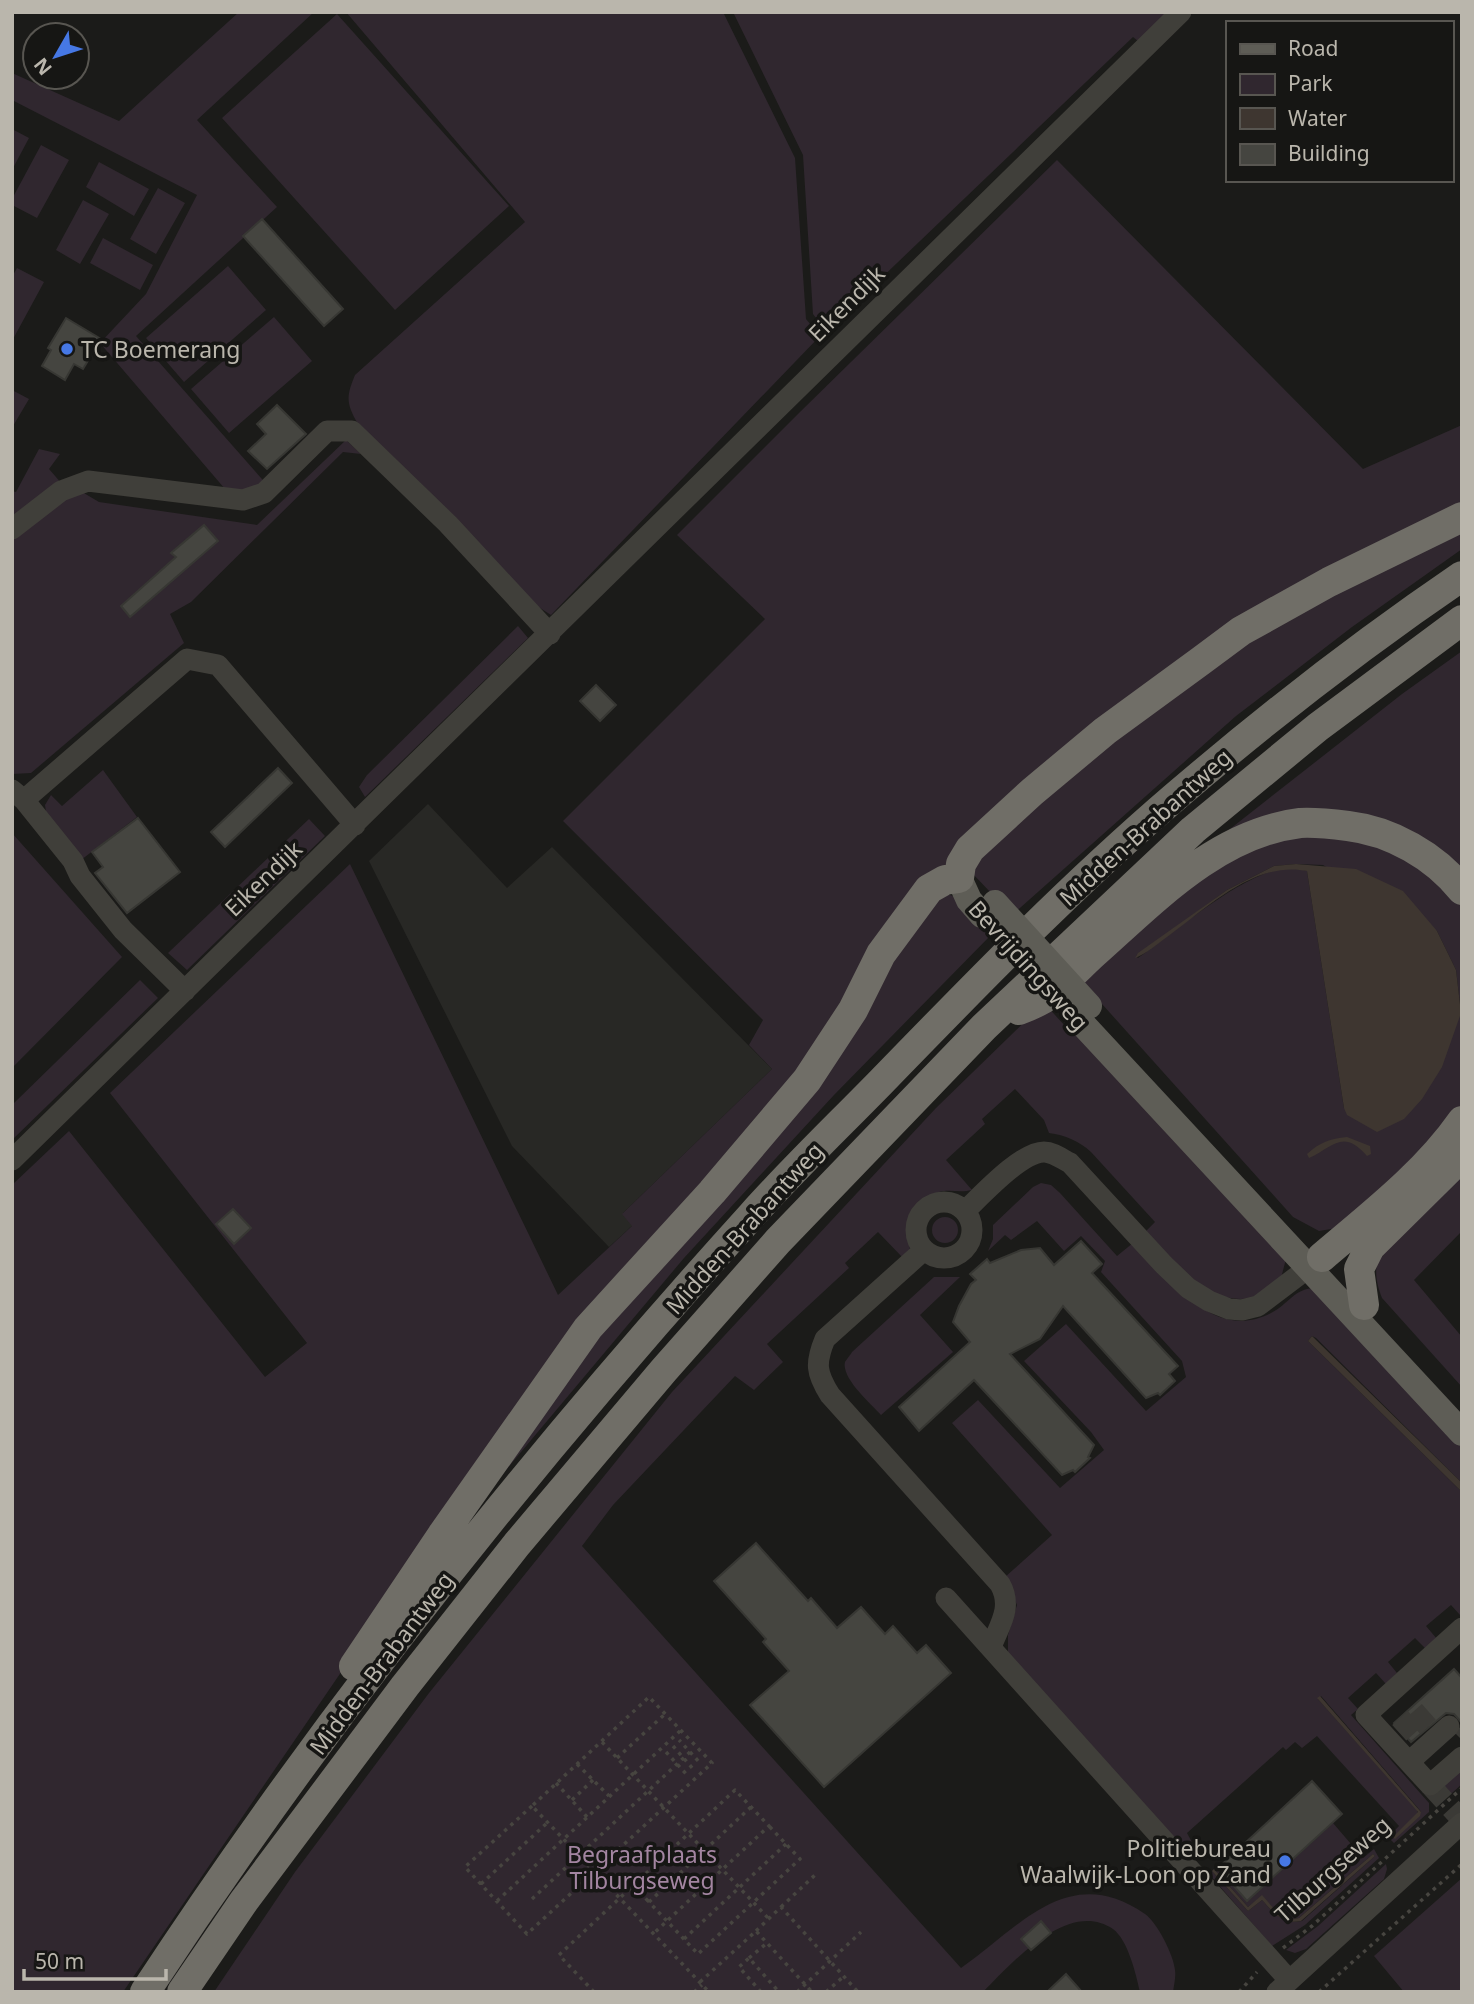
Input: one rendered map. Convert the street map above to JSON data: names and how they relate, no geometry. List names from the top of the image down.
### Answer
{
  "streets": {
    "highway": ["Midden-Brabantweg"],
    "main road": ["Bevrijdingsweg"],
    "street": ["Eikendijk"],
    "path": ["Tilburgseweg"]
  },
  "parks": ["Begraafplaats Tilburgseweg"],
  "places": ["TC Boemerang", "Politiebureau Waalwijk-Loon op Zand"],
  "legend": [
    "Road",
    "Park",
    "Water",
    "Building"
  ],
  "scale_bar": "50 m",
  "north": "bottom left"
}
